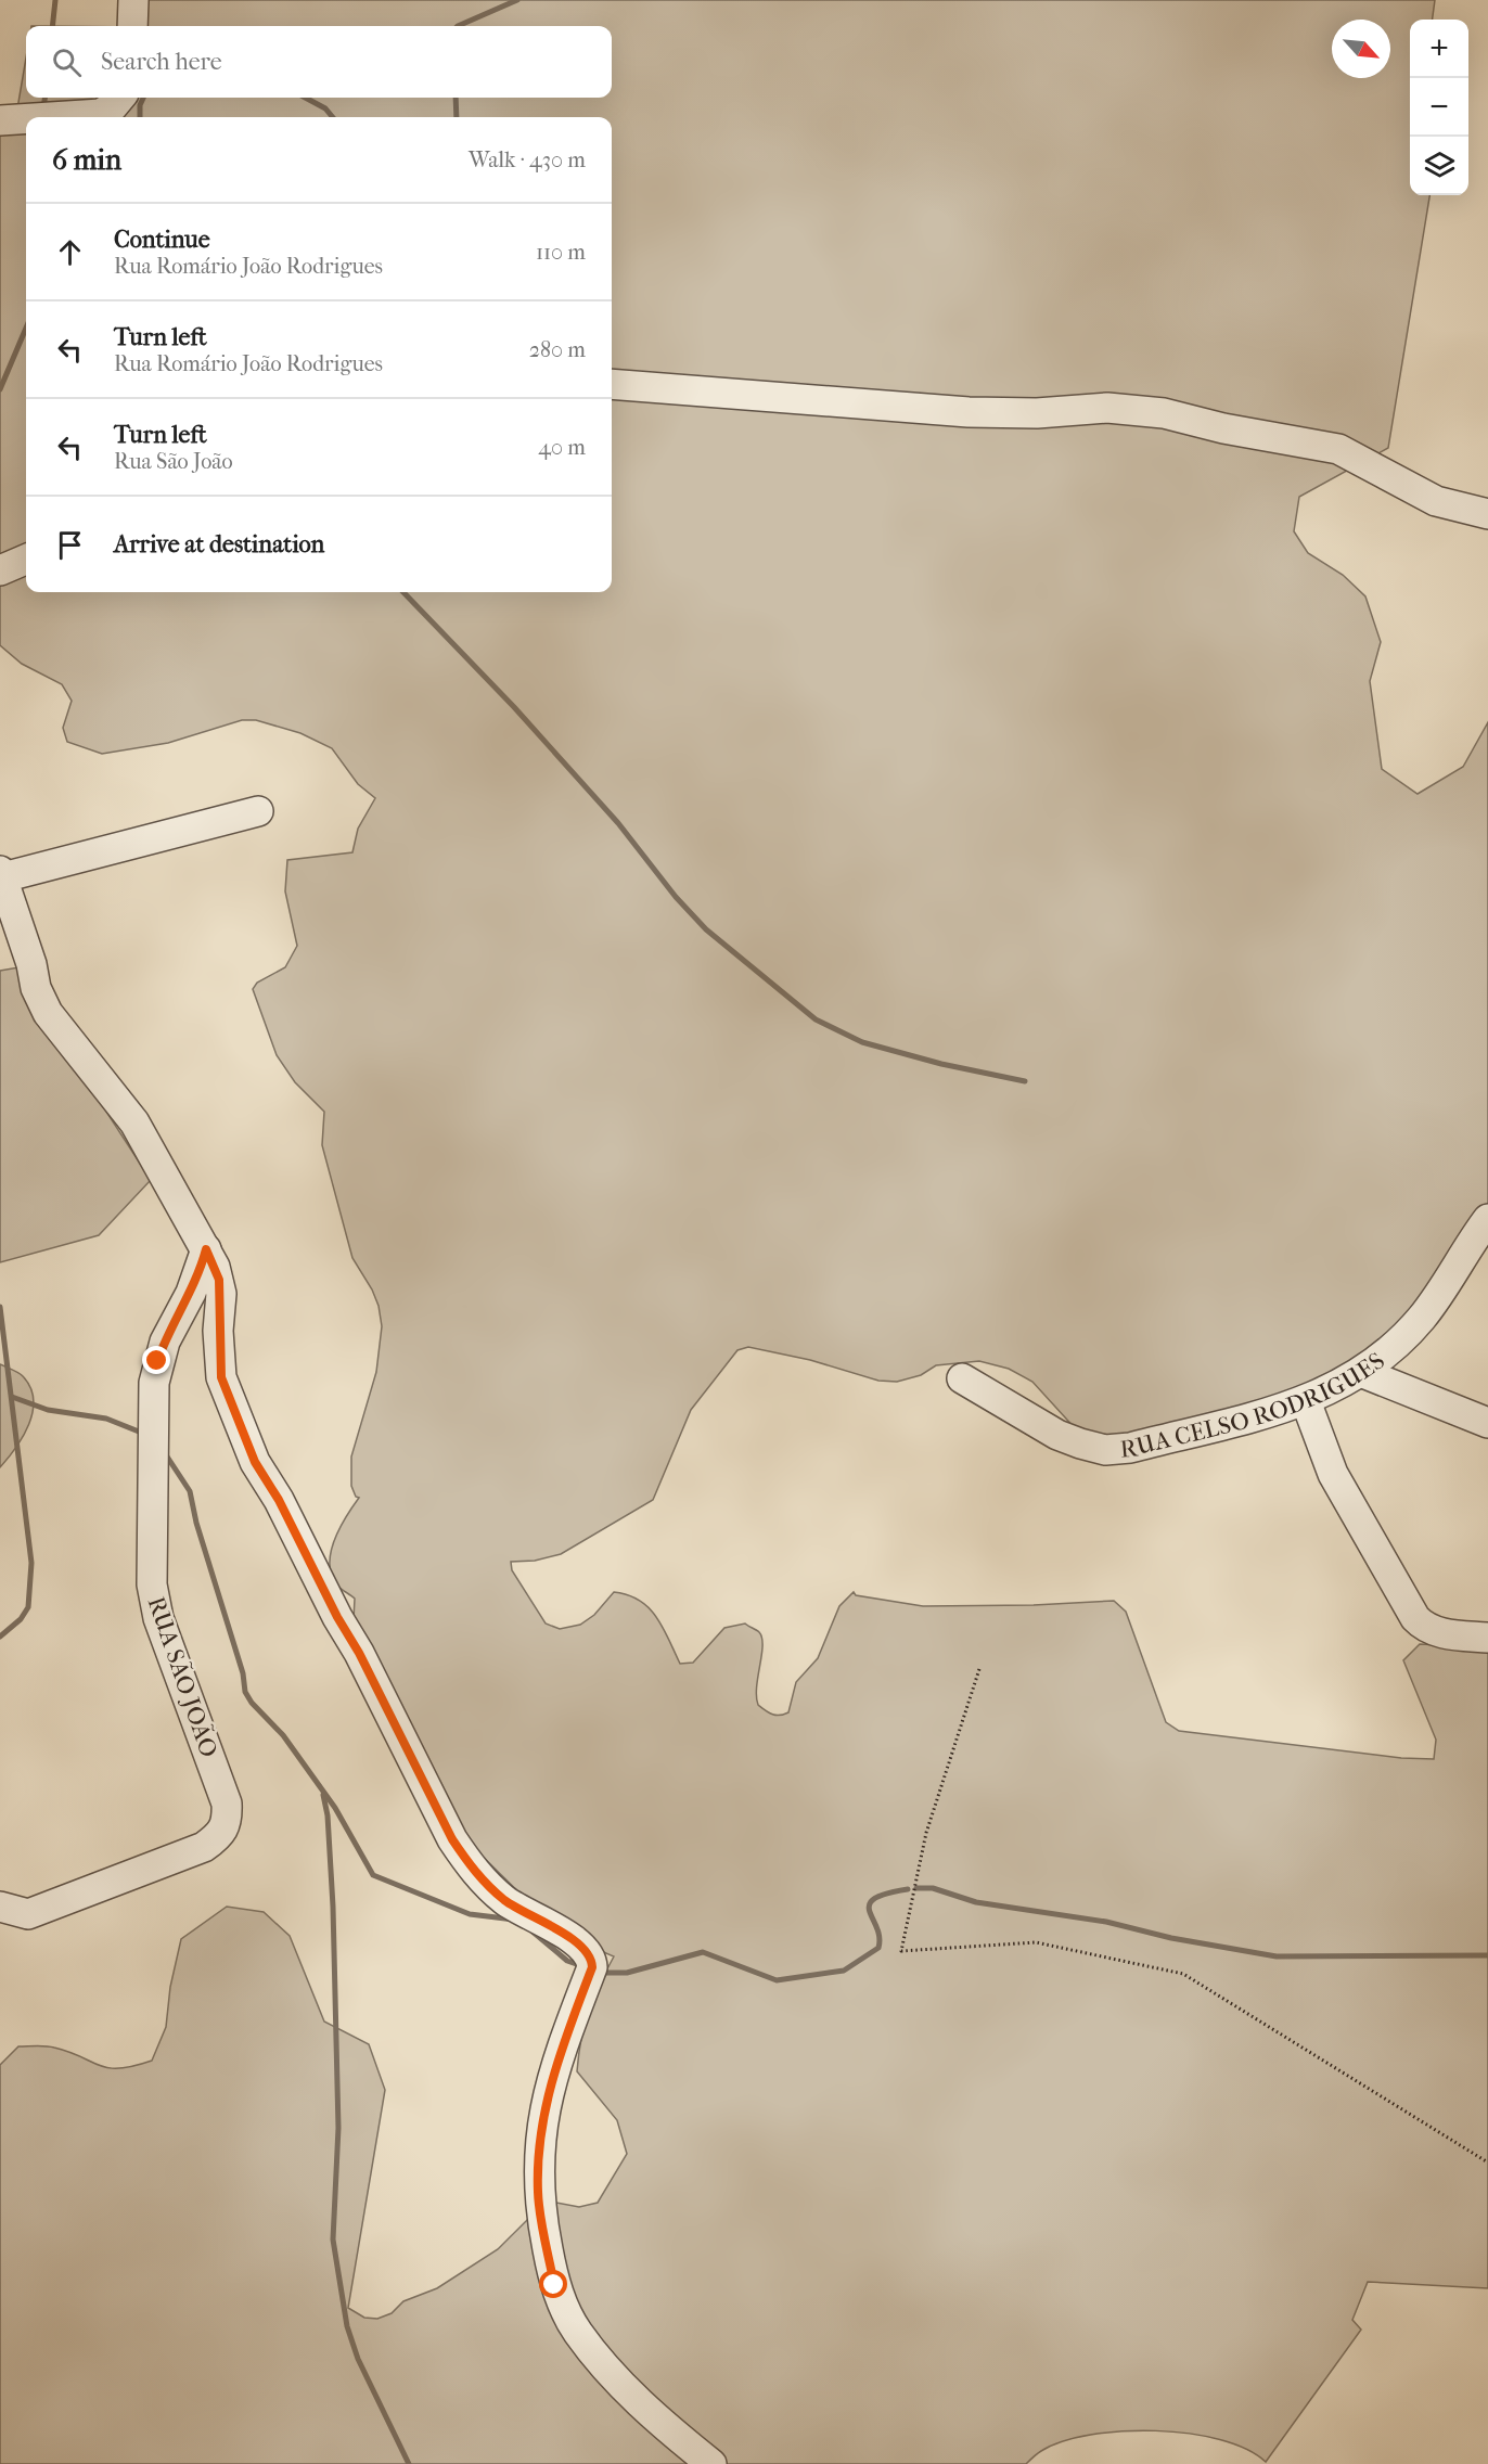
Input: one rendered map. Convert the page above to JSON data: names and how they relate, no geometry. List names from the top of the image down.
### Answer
{
  "streets": {
    "street": ["RUA CELSO RODRIGUES", "RUA SÃO JOÃO"]
  },
  "north": "bottom right",
  "page": {
    "map_buttons": ["+", "−"],
    "search": "Search here",
    "heading": ["6 min", "Walk · 430 m"],
    "list": [
      ["Continue", "Rua Romário João Rodrigues", "110 m"],
      ["Turn left", "Rua Romário João Rodrigues", "280 m"],
      ["Turn left", "Rua São João", "40 m"],
      "Arrive at destination"
    ]
  }
}
